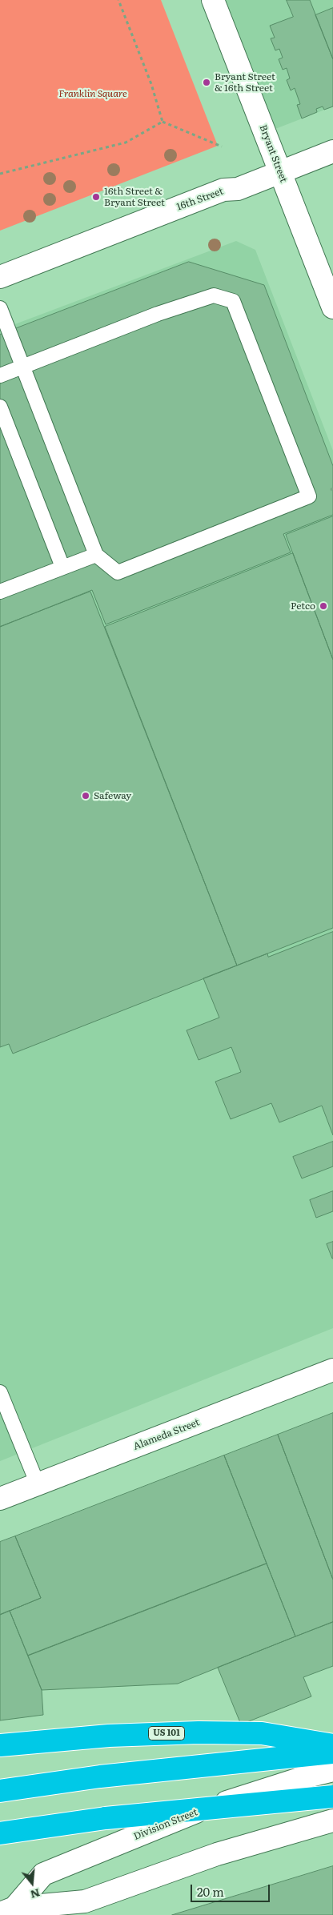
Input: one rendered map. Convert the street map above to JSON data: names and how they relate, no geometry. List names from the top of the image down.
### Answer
{
  "streets": {
    "highway": ["US 101"],
    "main road": [
      "Bryant Street",
      "16th Street",
      "Alameda Street",
      "Division Street"
    ]
  },
  "crossings": [
    ["Bryant Street", "16th Street"]
  ],
  "parks": ["Franklin Square"],
  "places": [
    "Bryant Street & 16th Street",
    "16th Street & Bryant Street",
    "Petco",
    "Safeway"
  ],
  "scale_bar": "20 m",
  "north": "bottom"
}
